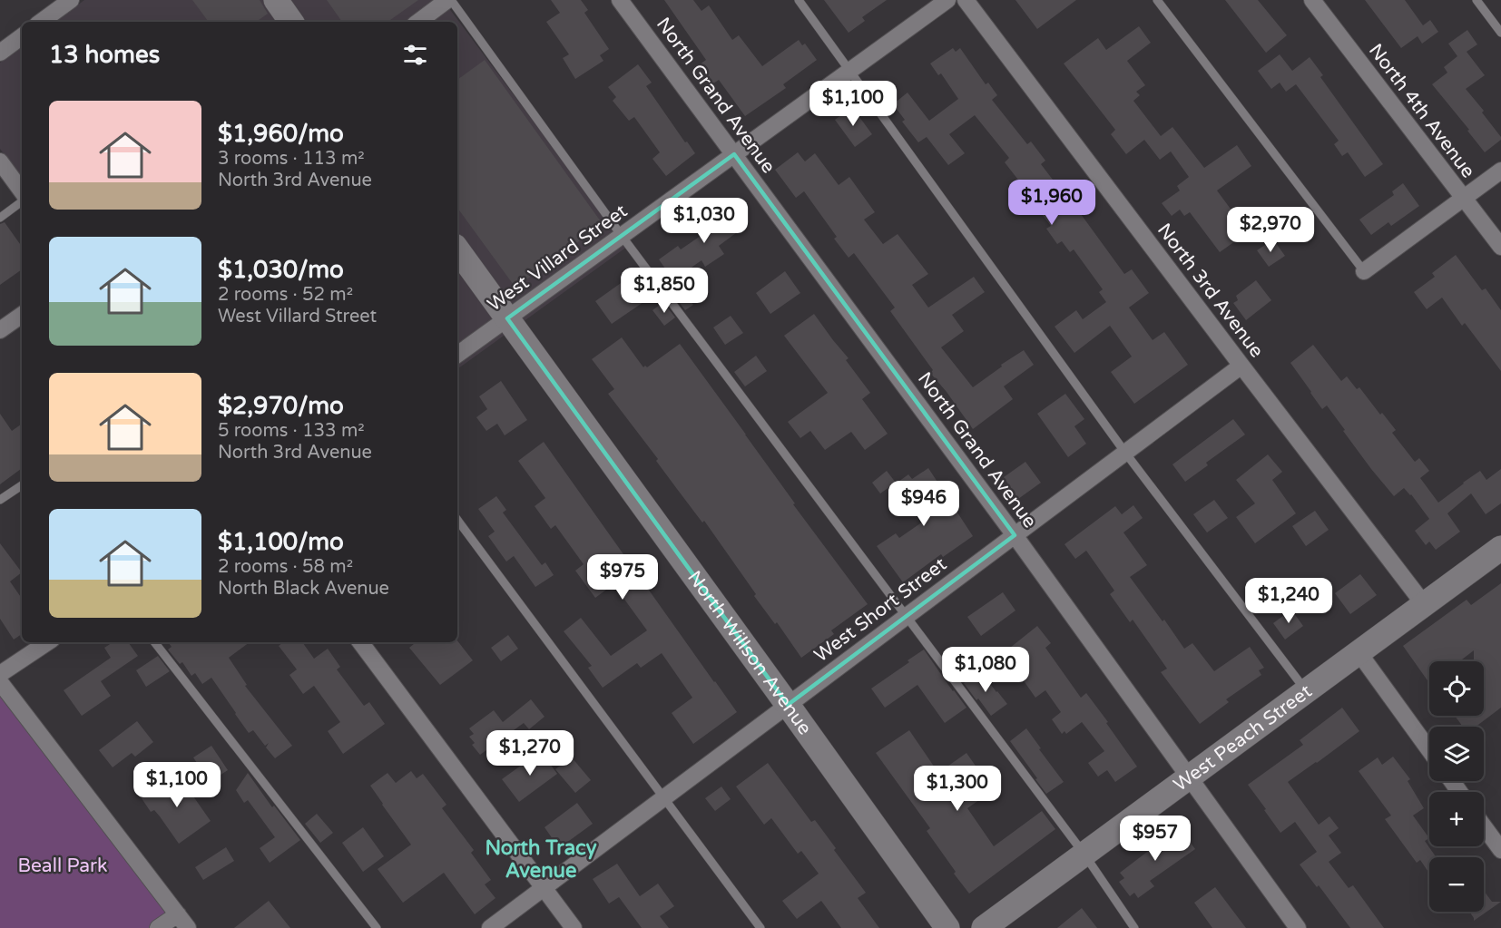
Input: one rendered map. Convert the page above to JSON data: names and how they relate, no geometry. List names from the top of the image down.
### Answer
{
  "streets": {
    "street": [
      "North Grand Avenue",
      "North 4th Avenue",
      "West Villard Street",
      "North 3rd Avenue",
      "West Short Street",
      "North Willson Avenue",
      "West Peach Street"
    ]
  },
  "crossings": [
    ["North Grand Avenue", "West Villard Street"],
    ["North Grand Avenue", "West Short Street"],
    ["North Grand Avenue", "West Peach Street"],
    ["West Villard Street", "North Willson Avenue"],
    ["North 3rd Avenue", "West Short Street"],
    ["North 3rd Avenue", "West Peach Street"],
    ["West Short Street", "North Willson Avenue"]
  ],
  "districts": ["North Tracy Avenue"],
  "parks": ["Beall Park"],
  "page": {
    "heading": "13 homes",
    "price": [
      "$1,100",
      "$1,960",
      "$1,030",
      "$2,970",
      "$1,850",
      "$946",
      "$975",
      "$1,240",
      "$1,080",
      "$1,270",
      "$1,100",
      "$1,300",
      "$957"
    ],
    "list": [
      {
        "name": "$1,960/mo",
        "note": "3 rooms · 113 m² · North 3rd Avenue"
      },
      {
        "name": "$1,030/mo",
        "note": "2 rooms · 52 m² · West Villard Street"
      },
      {
        "name": "$2,970/mo",
        "note": "5 rooms · 133 m² · North 3rd Avenue"
      },
      {
        "name": "$1,100/mo",
        "note": "2 rooms · 58 m² · North Black Avenue"
      }
    ],
    "map_buttons": ["+", "−"]
  }
}
